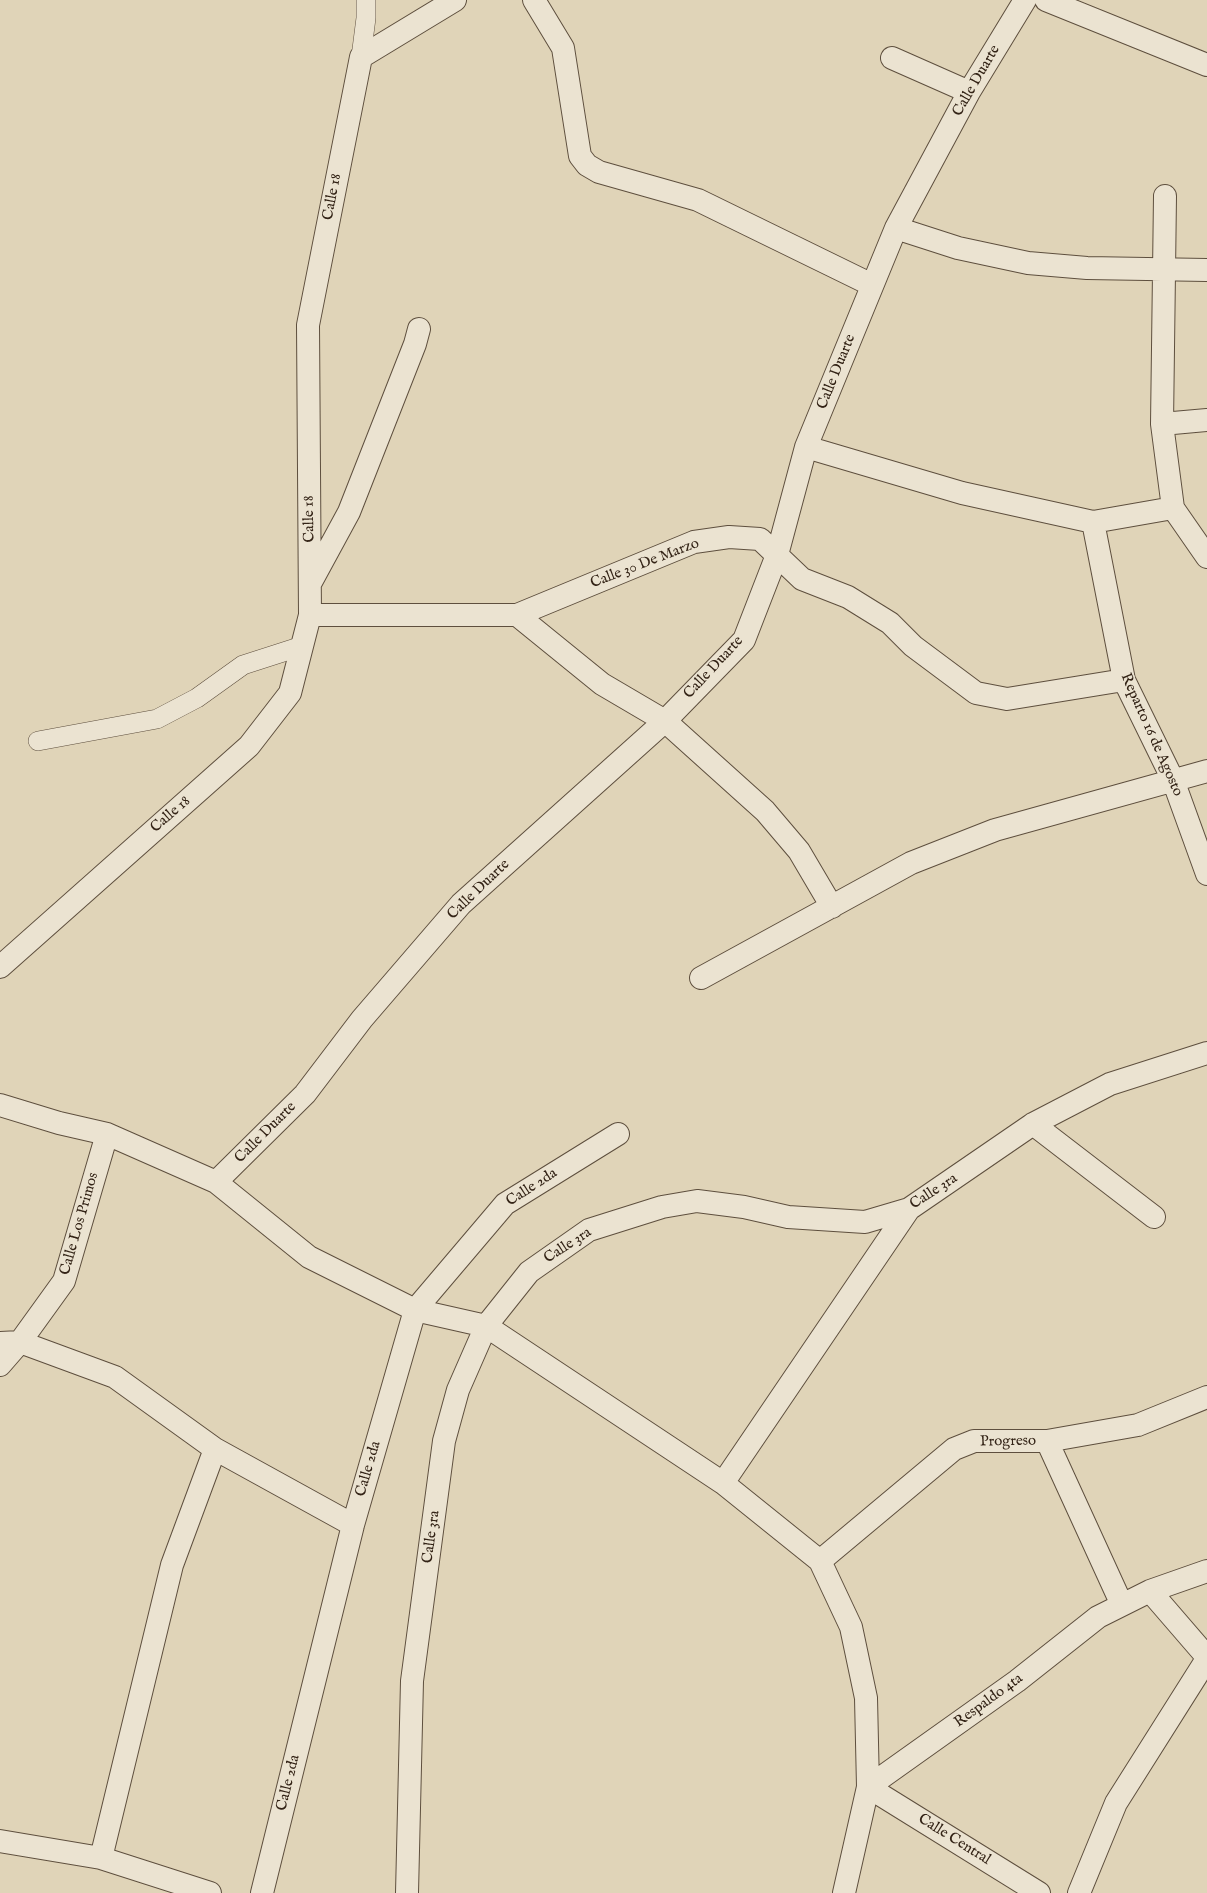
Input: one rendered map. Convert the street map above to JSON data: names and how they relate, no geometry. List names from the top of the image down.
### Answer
{
  "streets": {
    "street": [
      "Calle Duarte",
      "Calle 18",
      "Calle 30 De Marzo",
      "Reparto 16 de Agosto",
      "Calle 2da",
      "Calle 3ra",
      "Calle Los Primos",
      "Progreso",
      "Respaldo 4ta",
      "Calle Central"
    ]
  },
  "crossings": [
    ["Calle Duarte", "Calle 30 De Marzo"],
    ["Calle 18", "Calle 30 De Marzo"],
    ["Calle 30 De Marzo", "Reparto 16 de Agosto"],
    ["Respaldo 4ta", "Calle Central"]
  ]
}
